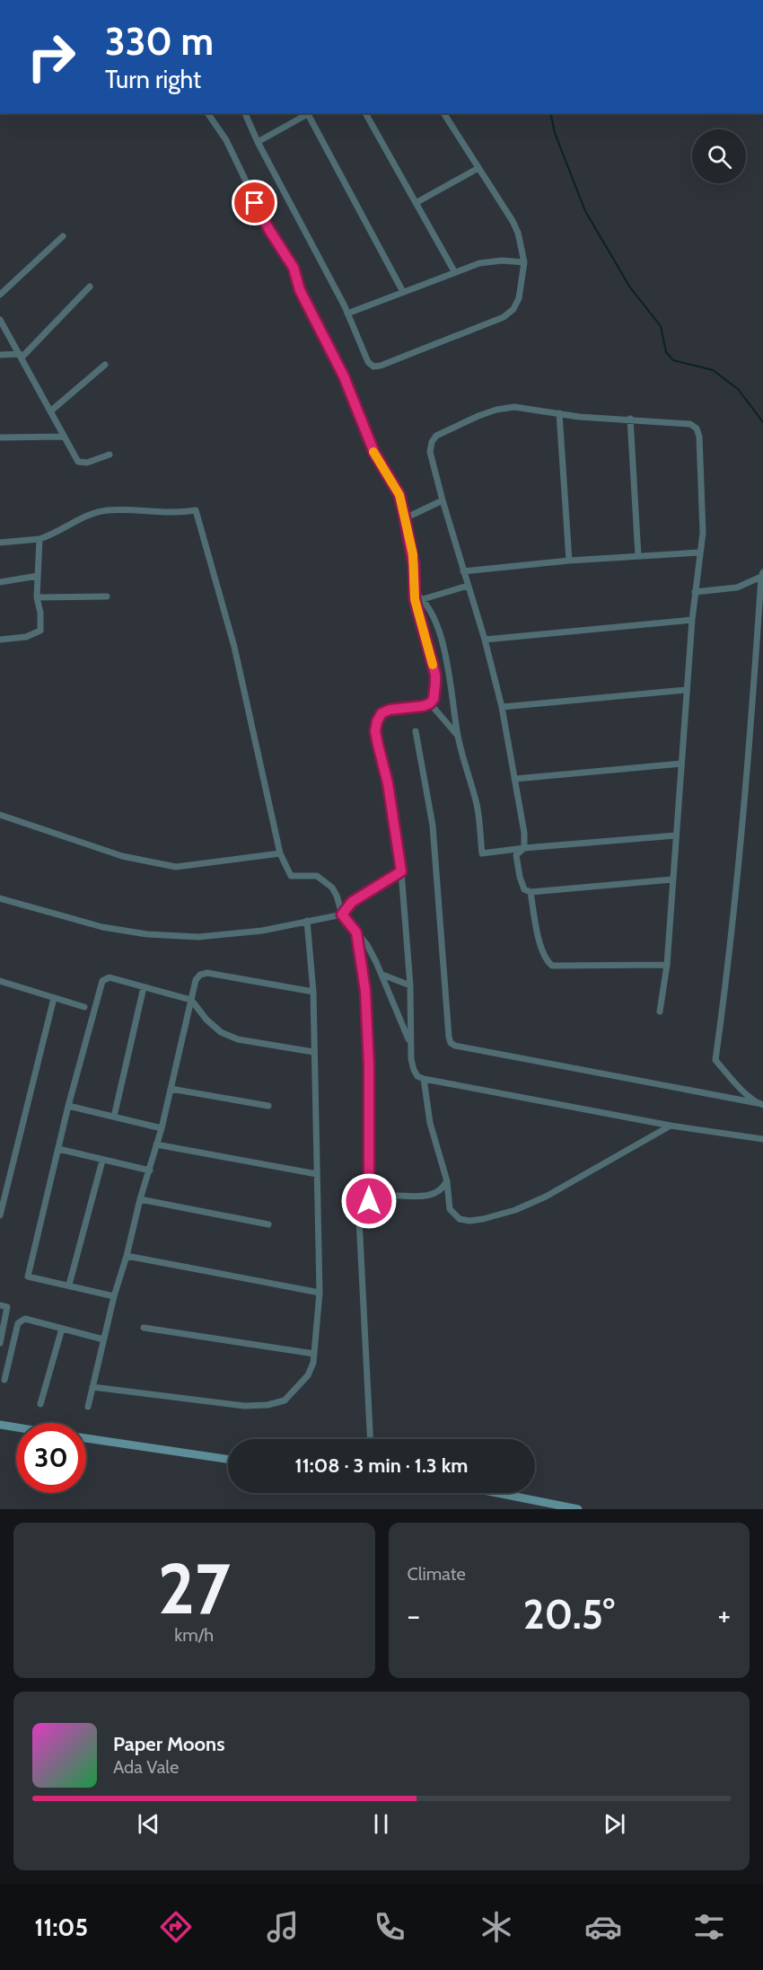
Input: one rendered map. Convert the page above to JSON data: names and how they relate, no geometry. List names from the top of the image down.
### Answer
{
  "page": {
    "turn": ["330 m", "Turn right"],
    "limit": "30",
    "trip": "11:08 · 3 min · 1.3 km",
    "tile": [
      ["27", "km/h"],
      "Climate"
    ],
    "heat": ["−", "20.5°", "+"],
    "song": ["Paper Moons", "Ada Vale"],
    "tabs": "11:05"
  }
}
